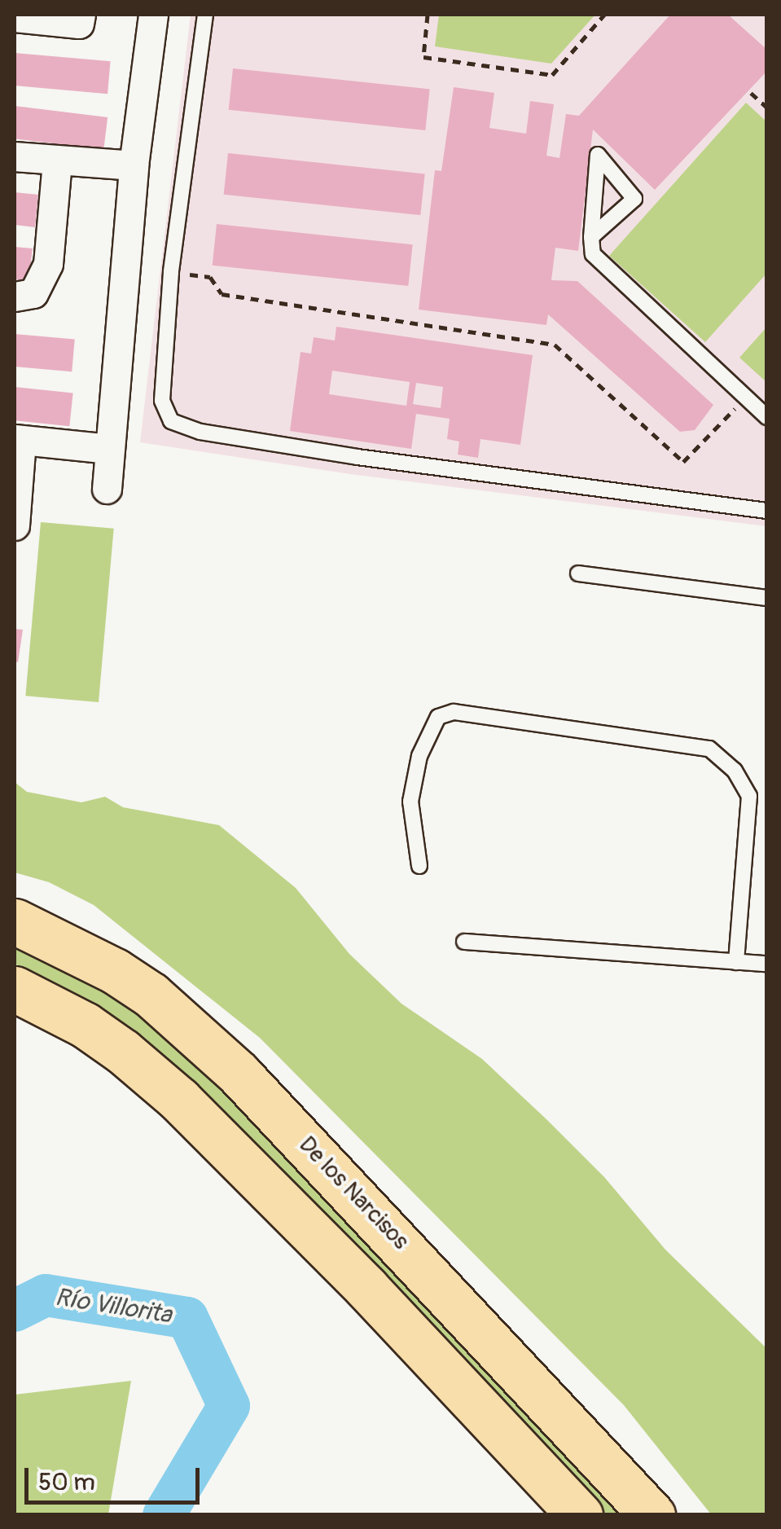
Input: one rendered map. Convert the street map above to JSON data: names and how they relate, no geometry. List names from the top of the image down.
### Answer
{
  "streets": {
    "main road": ["De los Narcisos"]
  },
  "water": ["Río Villorita"],
  "scale_bar": "50 m"
}
